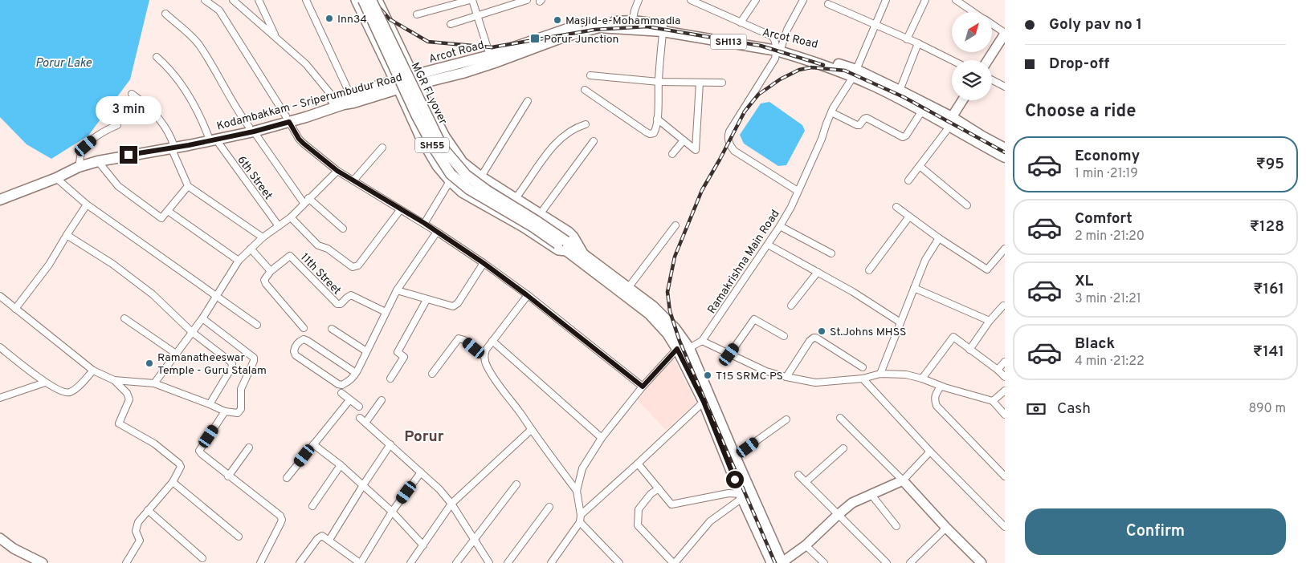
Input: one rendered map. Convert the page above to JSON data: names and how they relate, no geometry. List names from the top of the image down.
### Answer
{
  "streets": {
    "main road": [
      "Arcot Road",
      "SH113",
      "MGR FLyover",
      "Kodambakkam – Sriperumbudur Road",
      "SH55"
    ],
    "street": ["6th Street", "Ramakrishna Main Road", "11th Street"]
  },
  "crossings": [
    ["Arcot Road", "Kodambakkam – Sriperumbudur Road"],
    ["Arcot Road", "Ramakrishna Main Road"],
    ["MGR FLyover", "SH55"],
    ["Kodambakkam – Sriperumbudur Road", "6th Street"]
  ],
  "districts": ["Porur"],
  "water": ["Porur Lake"],
  "places": {
    "other": [
      "Inn34",
      "Masjid-e-Mohammadia",
      "St.Johns MHSS",
      "Ramanatheeswar Temple - Guru Stalam",
      "T15 SRMC PS"
    ],
    "transit": ["Porur Junction"]
  },
  "north": "top right",
  "page": {
    "banner": ["Goly pav no 1", "Drop-off"],
    "heading": "Choose a ride",
    "bubble": "3 min",
    "list": [
      {
        "name": "Economy",
        "note": "1 min · 21:19",
        "value": "₹95"
      },
      {
        "name": "Comfort",
        "note": "2 min · 21:20",
        "value": "₹128"
      },
      {
        "name": "XL",
        "note": "3 min · 21:21",
        "value": "₹161"
      },
      {
        "name": "Black",
        "note": "4 min · 21:22",
        "value": "₹141"
      }
    ],
    "pay": ["Cash", "890 m"],
    "buttons": "Confirm"
  }
}
